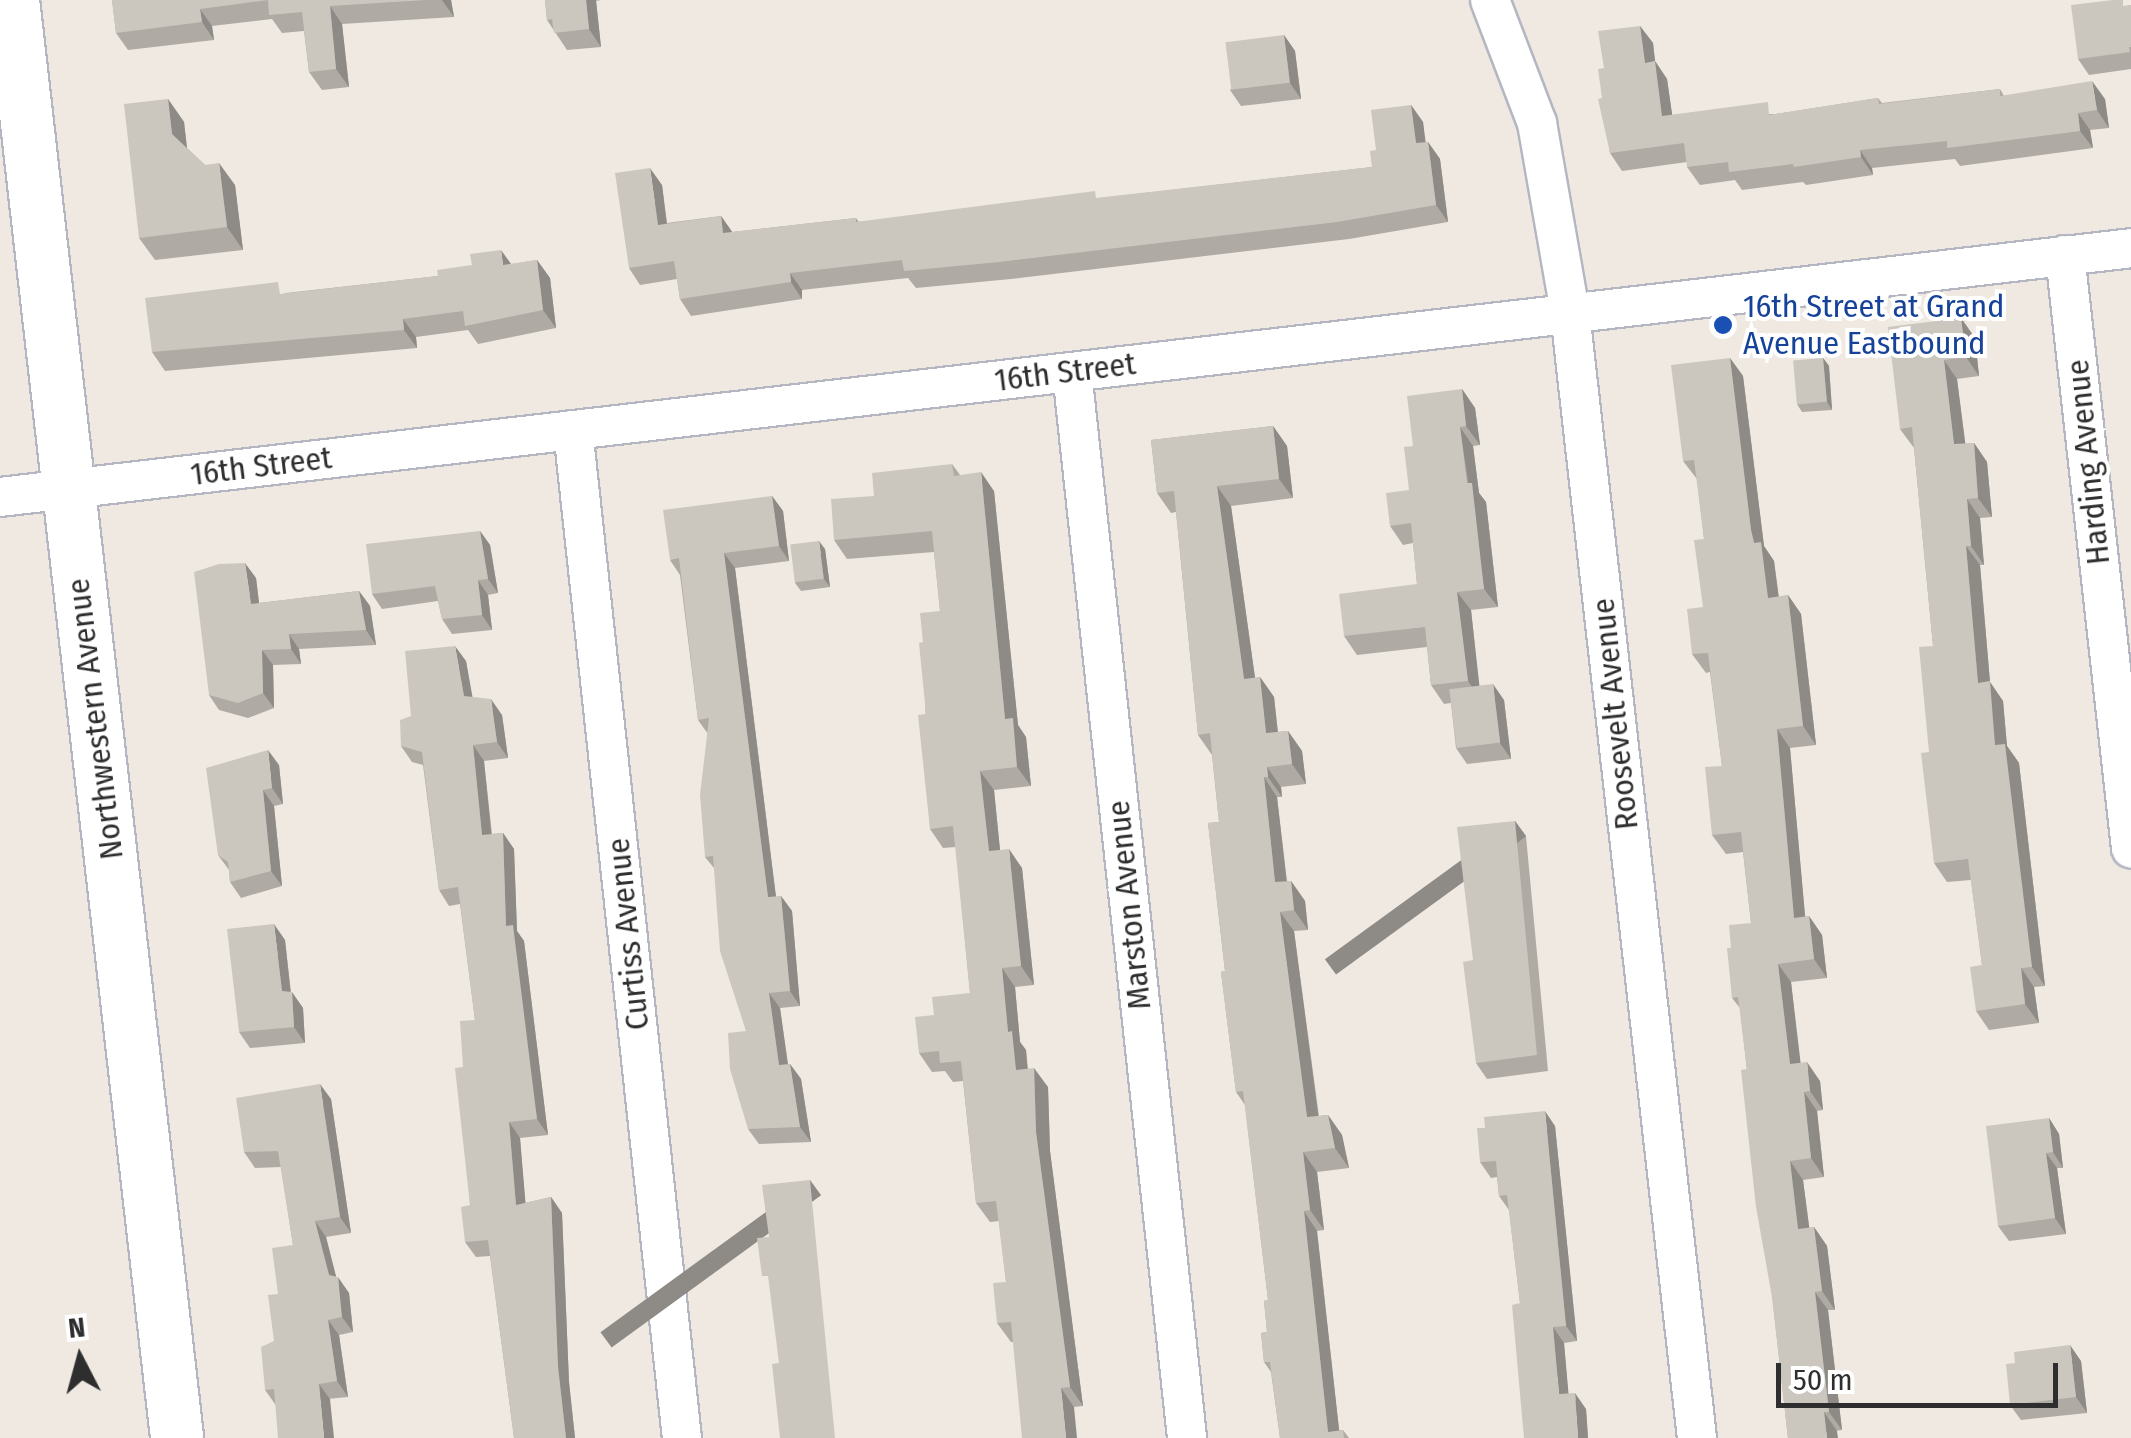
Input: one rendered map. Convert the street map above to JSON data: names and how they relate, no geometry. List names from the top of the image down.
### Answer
{
  "streets": {
    "street": [
      "16th Street",
      "Harding Avenue",
      "Roosevelt Avenue",
      "Northwestern Avenue",
      "Marston Avenue",
      "Curtiss Avenue"
    ]
  },
  "crossings": [
    ["16th Street", "Harding Avenue"],
    ["16th Street", "Roosevelt Avenue"],
    ["16th Street", "Northwestern Avenue"],
    ["16th Street", "Marston Avenue"],
    ["16th Street", "Curtiss Avenue"]
  ],
  "places": ["16th Street at Grand Avenue Eastbound"],
  "scale_bar": "50 m",
  "north": "top"
}
